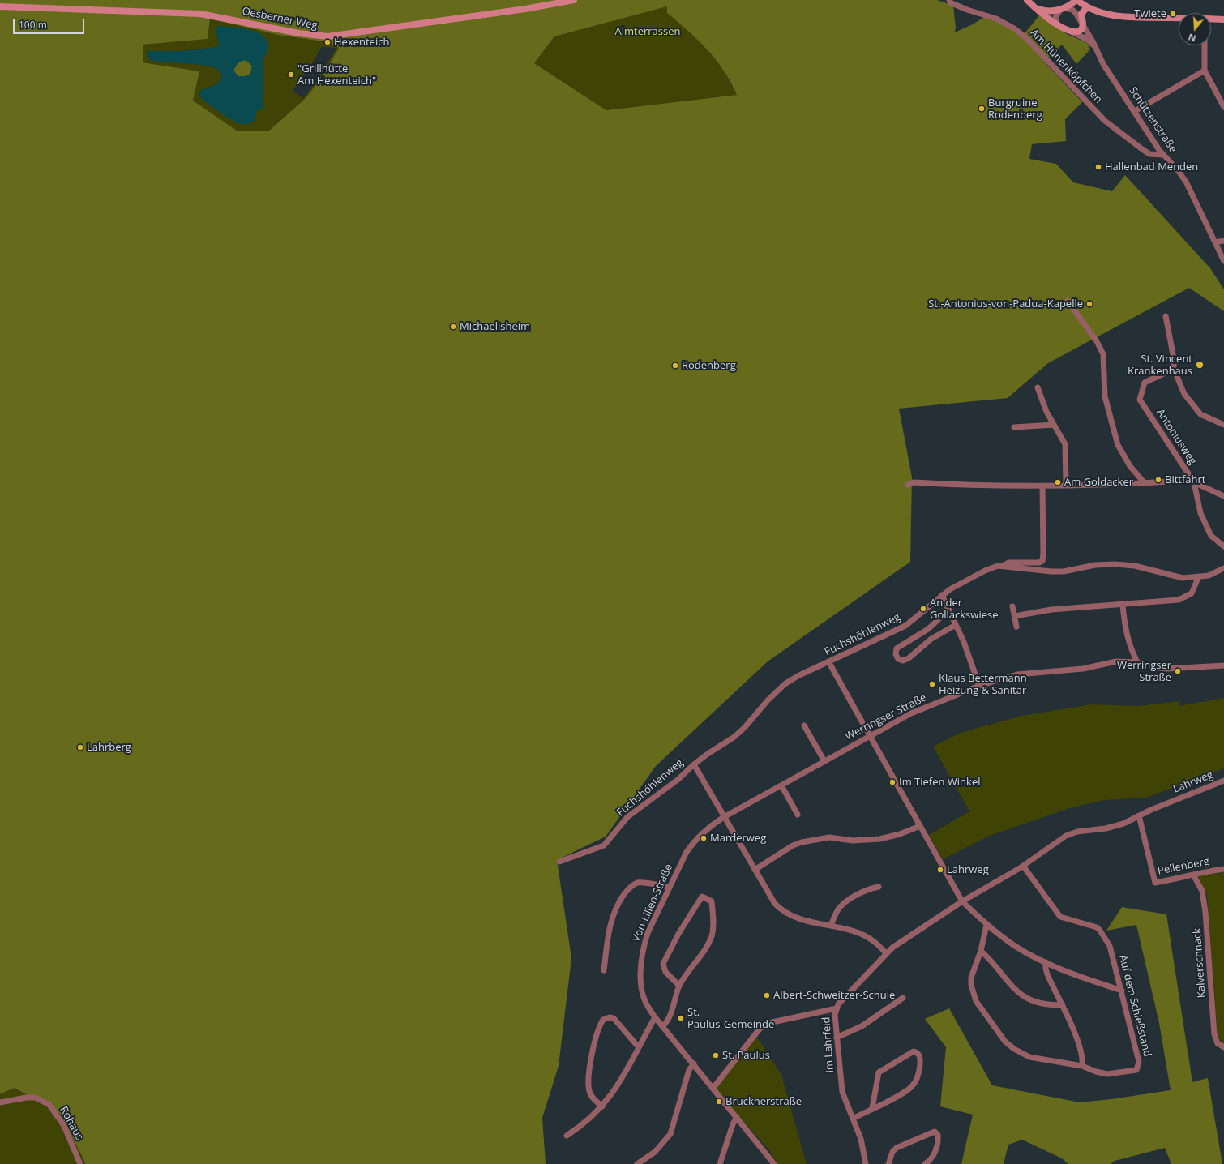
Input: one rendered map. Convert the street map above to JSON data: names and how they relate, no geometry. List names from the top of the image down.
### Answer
{
  "streets": {
    "street": [
      "Oesberner Weg",
      "Am Hünenköpfchen",
      "Schützenstraße",
      "Antoniusweg",
      "Fuchshöhlenweg",
      "Werringser Straße",
      "Lahrweg",
      "Pellenberg",
      "Von-Lilien-Straße",
      "Kalverschnack",
      "Auf dem Schießstand",
      "Im Lahrfeld",
      "Rohaus"
    ]
  },
  "crossings": [
    ["Am Hünenköpfchen", "Schützenstraße"],
    ["Werringser Straße", "Von-Lilien-Straße"],
    ["Lahrweg", "Pellenberg"],
    ["Lahrweg", "Auf dem Schießstand"],
    ["Lahrweg", "Im Lahrfeld"],
    ["Pellenberg", "Kalverschnack"]
  ],
  "parks": ["Almterrassen"],
  "places": [
    "Twiete",
    "Hexenteich",
    "\"Grillhütte Am Hexenteich\"",
    "Burgruine Rodenberg",
    "Hallenbad Menden",
    "St.-Antonius-von-Padua-Kapelle",
    "Michaelisheim",
    "St. Vincent Krankenhaus",
    "Rodenberg",
    "Bittfahrt",
    "Am Goldacker",
    "An der Gollackswiese",
    "Werringser Straße",
    "Klaus Bettermann Heizung & Sanitär",
    "Lahrberg",
    "Im Tiefen Winkel",
    "Marderweg",
    "Lahrweg",
    "Albert-Schweitzer-Schule",
    "St. Paulus-Gemeinde",
    "St. Paulus",
    "Brucknerstraße"
  ],
  "scale_bar": "100 m",
  "north": "bottom"
}
